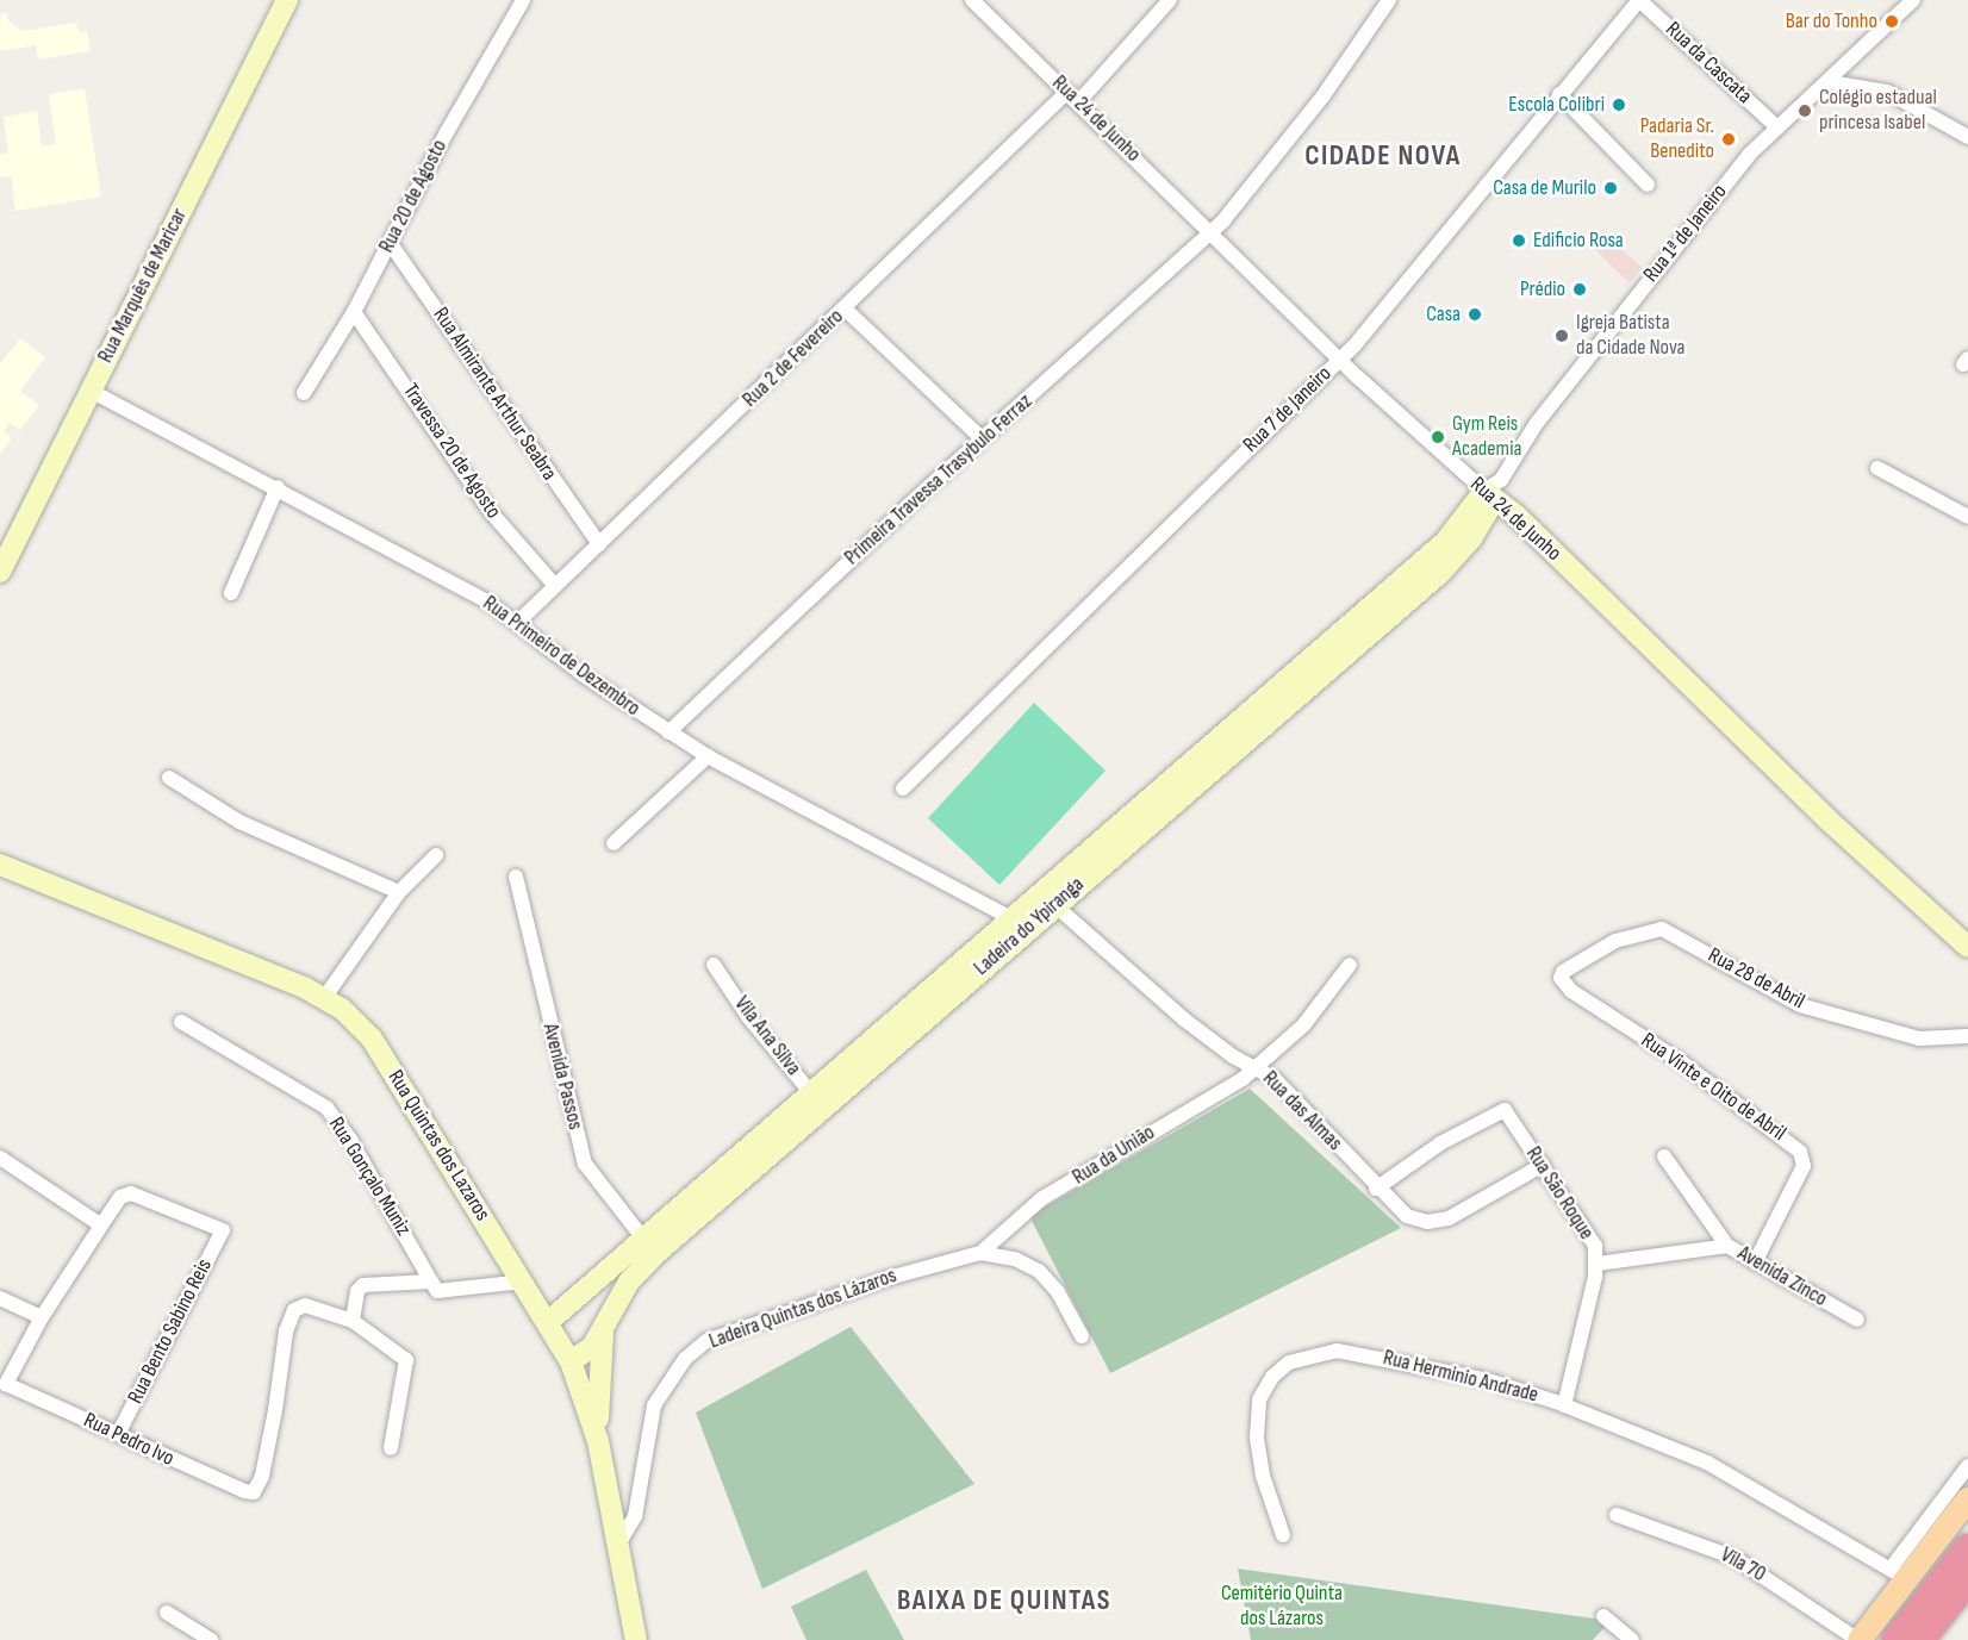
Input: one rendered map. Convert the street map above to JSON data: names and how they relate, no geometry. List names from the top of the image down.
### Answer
{
  "streets": {
    "street": [
      "Rua da Cascata",
      "Rua 24 de Junho",
      "Rua 20 de Agosto",
      "Rua 1ª de Janeiro",
      "Rua Marquês de Maricar",
      "Rua 2 de Fevereiro",
      "Rua Almirante Arthur Seabra",
      "Rua 7 de Janeiro",
      "Travessa 20 de Agosto",
      "Primeira Travessa Trasybulo Ferraz",
      "Rua Primeiro de Dezembro",
      "Ladeira do Ypiranga",
      "Rua 28 de Abril",
      "Vila Ana Silva",
      "Avenida Passos",
      "Rua Vinte e Oito de Abril",
      "Rua das Almas",
      "Rua Quintas dos Lazaros",
      "Rua da União",
      "Rua Gonçalo Muniz",
      "Rua São Roque",
      "Avenida Zinco",
      "Ladeira Quintas dos Lázaros",
      "Rua Bento Sabino Reis",
      "Rua Herminio Andrade",
      "Rua Pedro Ivo",
      "Vila 70"
    ]
  },
  "crossings": [
    ["Rua da Cascata", "Rua 1ª de Janeiro"],
    ["Rua da Cascata", "Rua 7 de Janeiro"],
    ["Rua 24 de Junho", "Rua 1ª de Janeiro"],
    ["Rua 24 de Junho", "Rua 2 de Fevereiro"],
    ["Rua 24 de Junho", "Rua 7 de Janeiro"],
    ["Rua 24 de Junho", "Primeira Travessa Trasybulo Ferraz"],
    ["Rua 24 de Junho", "Ladeira do Ypiranga"],
    ["Rua 20 de Agosto", "Rua Almirante Arthur Seabra"],
    ["Rua 20 de Agosto", "Travessa 20 de Agosto"],
    ["Rua 1ª de Janeiro", "Ladeira do Ypiranga"],
    ["Rua Marquês de Maricar", "Rua Primeiro de Dezembro"],
    ["Rua 2 de Fevereiro", "Rua Almirante Arthur Seabra"],
    ["Rua 2 de Fevereiro", "Travessa 20 de Agosto"],
    ["Rua 2 de Fevereiro", "Rua Primeiro de Dezembro"],
    ["Primeira Travessa Trasybulo Ferraz", "Rua Primeiro de Dezembro"],
    ["Rua Primeiro de Dezembro", "Ladeira do Ypiranga"],
    ["Ladeira do Ypiranga", "Vila Ana Silva"],
    ["Ladeira do Ypiranga", "Avenida Passos"],
    ["Ladeira do Ypiranga", "Rua das Almas"],
    ["Ladeira do Ypiranga", "Rua Quintas dos Lazaros"],
    ["Rua 28 de Abril", "Rua Vinte e Oito de Abril"],
    ["Rua Vinte e Oito de Abril", "Avenida Zinco"],
    ["Rua das Almas", "Rua da União"],
    ["Rua das Almas", "Rua São Roque"],
    ["Rua Quintas dos Lazaros", "Ladeira Quintas dos Lázaros"],
    ["Rua da União", "Ladeira Quintas dos Lázaros"],
    ["Rua São Roque", "Rua Herminio Andrade"],
    ["Rua Bento Sabino Reis", "Rua Pedro Ivo"]
  ],
  "districts": ["CIDADE NOVA", "BAIXA DE QUINTAS"],
  "parks": ["Cemitério Quinta dos Lázaros"],
  "places": [
    "Bar do Tonho",
    "Escola Colibri",
    "Colégio estadual princesa Isabel",
    "Padaria Sr. Benedito",
    "Casa de Murilo",
    "Edificio Rosa",
    "Prédio",
    "Casa",
    "Igreja Batista da Cidade Nova",
    "Gym Reis Academia"
  ]
}
